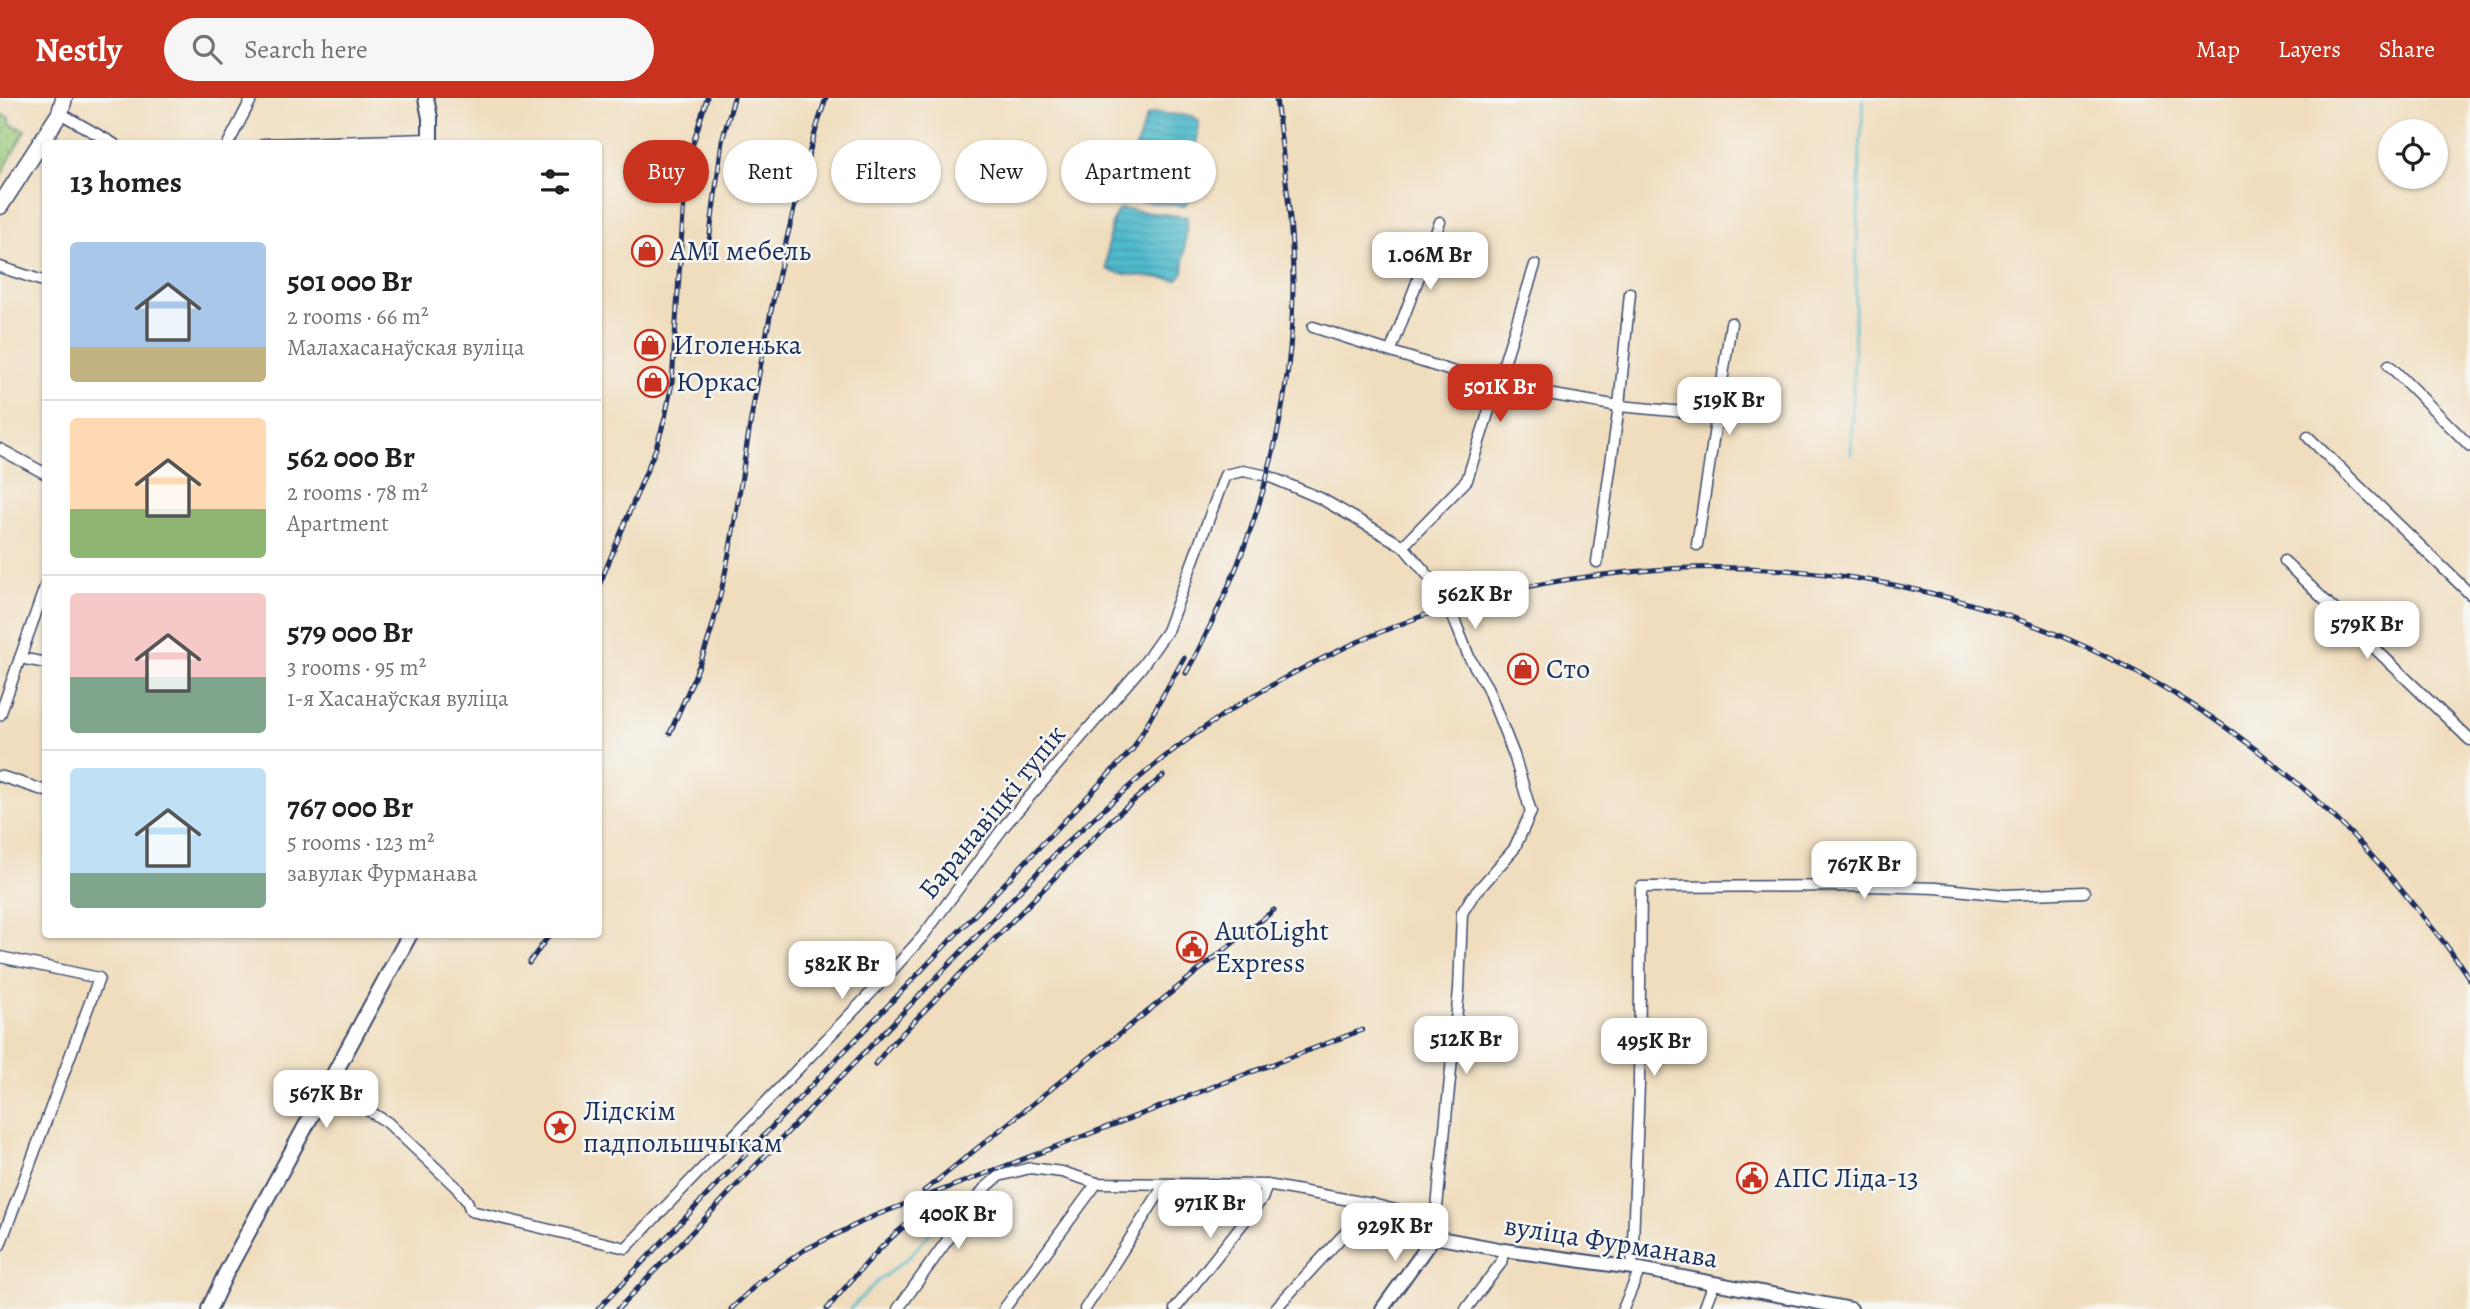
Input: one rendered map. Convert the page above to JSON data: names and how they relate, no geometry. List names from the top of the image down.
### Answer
{
  "streets": {
    "street": ["Баранавіцкі тупік", "вуліца Фурманава"]
  },
  "places": {
    "shop": [
      "AMI мебель",
      "Иголенька",
      "Юркас",
      "Сто"
    ],
    "public building": ["AutoLight Express", "АПС Ліда-13"],
    "place": ["Лідскім падпольшчыкам"]
  },
  "page": {
    "header": "Nestly",
    "search": "Search here",
    "nav": ["Map", "Layers", "Share"],
    "chip": [
      "Buy",
      "Rent",
      "Filters",
      "New",
      "Apartment"
    ],
    "heading": "13 homes",
    "list": [
      {
        "name": "501 000 Br",
        "note": "2 rooms · 66 m² · Малахасанаўская вуліца"
      },
      {
        "name": "562 000 Br",
        "note": "2 rooms · 78 m² · Apartment"
      },
      {
        "name": "579 000 Br",
        "note": "3 rooms · 95 m² · 1-я Хасанаўская вуліца"
      },
      {
        "name": "767 000 Br",
        "note": "5 rooms · 123 m² · завулак Фурманава"
      }
    ],
    "price": [
      "1.06M Br",
      "501K Br",
      "519K Br",
      "562K Br",
      "579K Br",
      "767K Br",
      "582K Br",
      "512K Br",
      "495K Br",
      "567K Br",
      "971K Br",
      "400K Br",
      "929K Br"
    ]
  }
}
